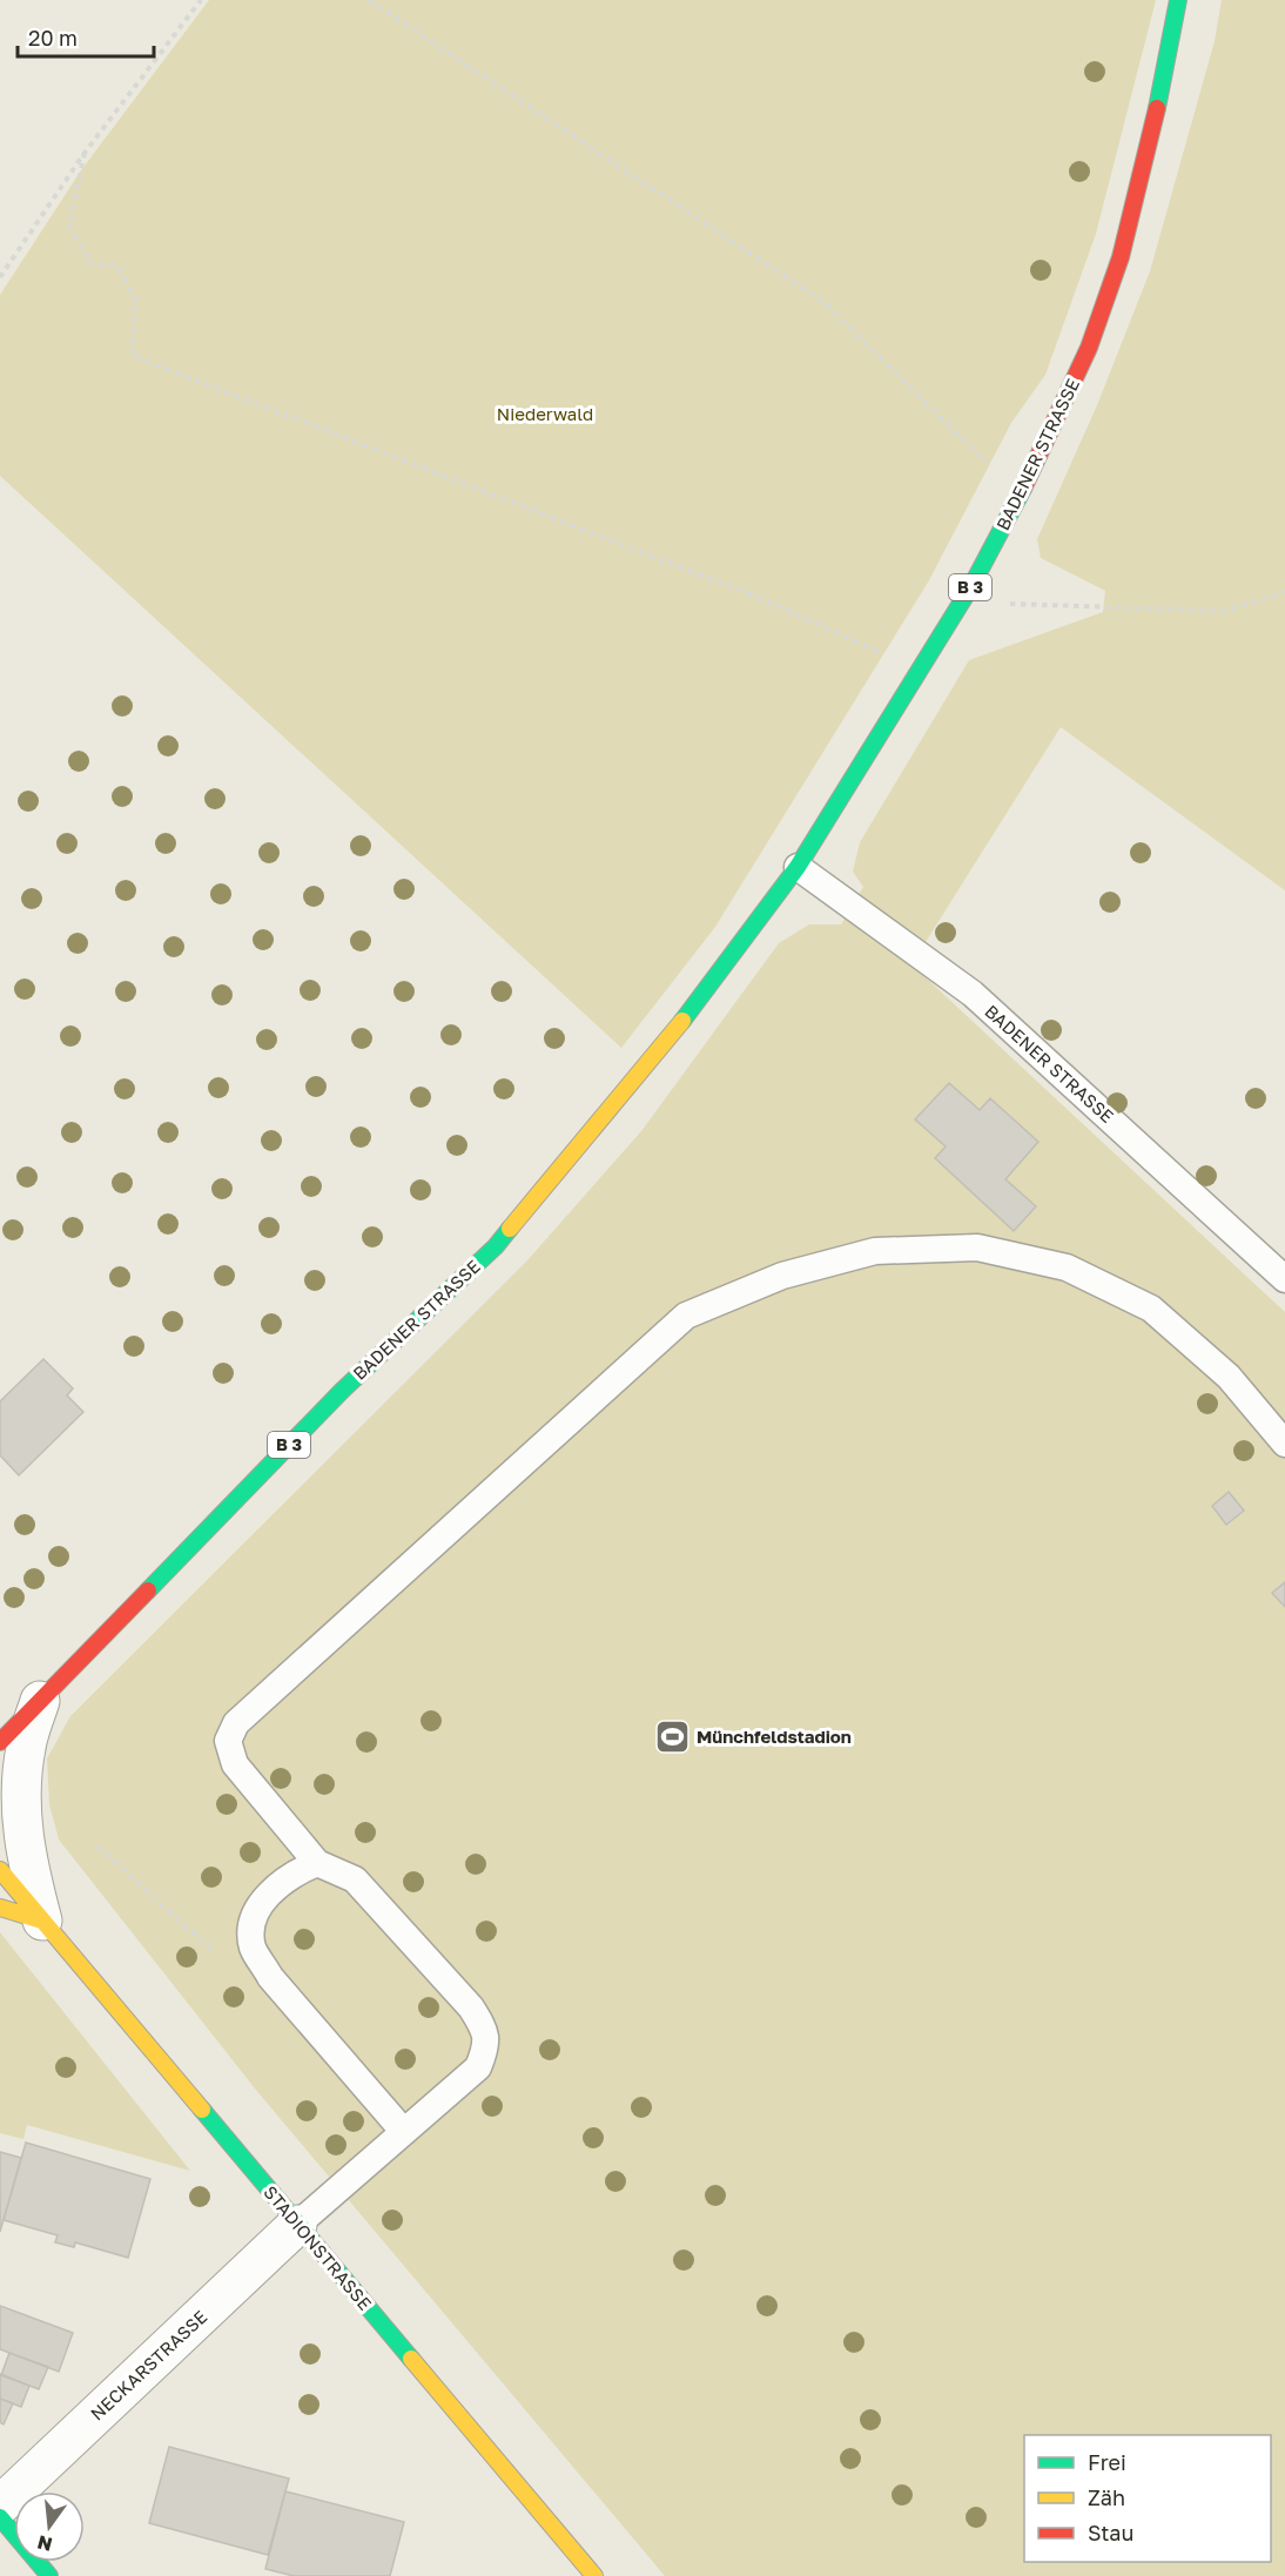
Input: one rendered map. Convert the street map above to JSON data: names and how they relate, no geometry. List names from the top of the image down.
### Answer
{
  "streets": {
    "main road": ["BADENER STRASSE", "B 3", "STADIONSTRASSE"],
    "street": ["NECKARSTRASSE"]
  },
  "crossings": [
    ["BADENER STRASSE", "STADIONSTRASSE"],
    ["STADIONSTRASSE", "NECKARSTRASSE"]
  ],
  "parks": ["Niederwald"],
  "places": {
    "sports": ["Münchfeldstadion"]
  },
  "legend": ["Frei", "Zäh", "Stau"],
  "scale_bar": "20 m",
  "north": "bottom"
}
